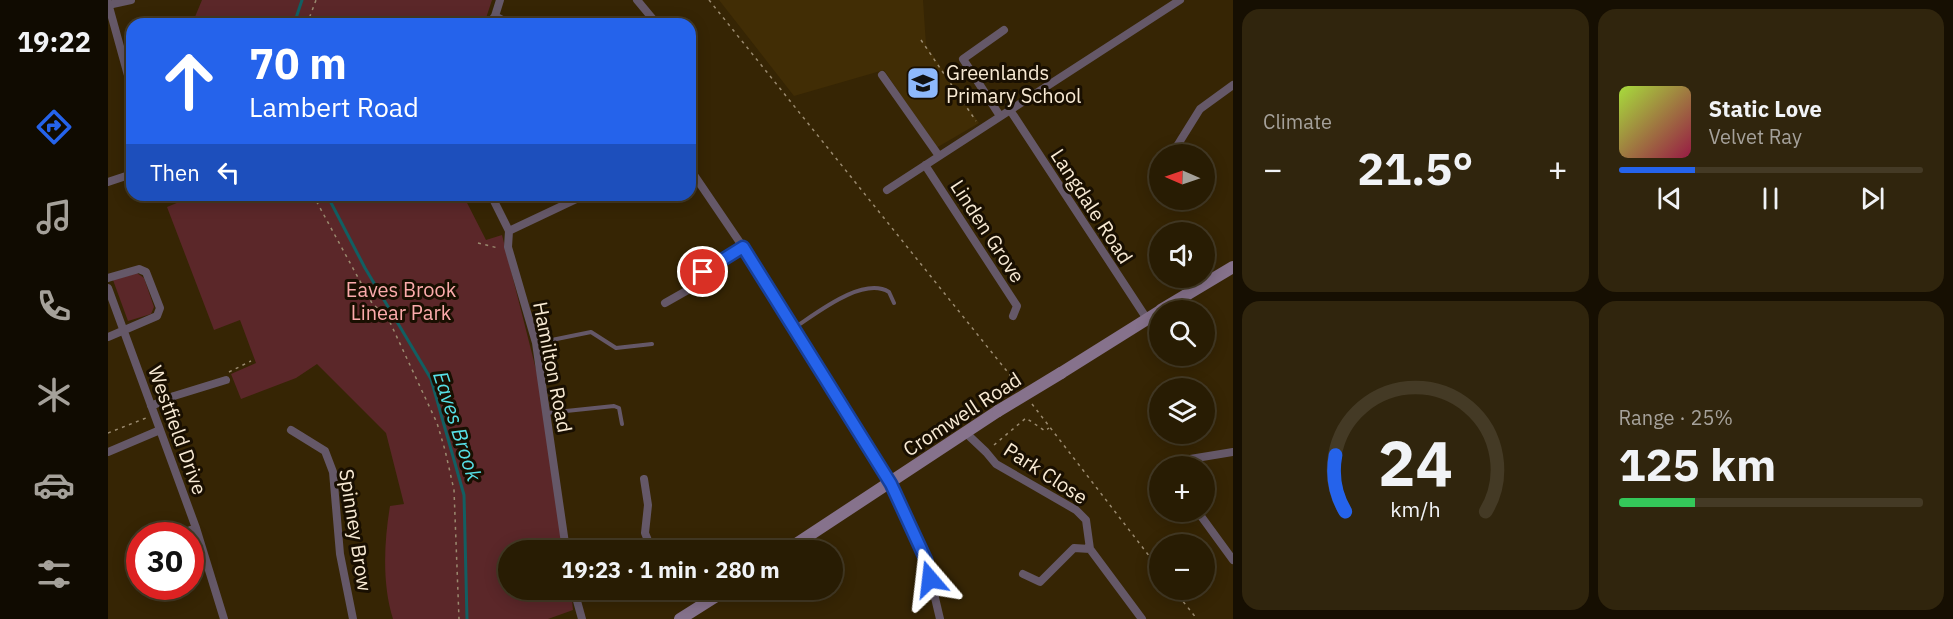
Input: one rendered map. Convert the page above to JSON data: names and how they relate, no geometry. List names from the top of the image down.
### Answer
{
  "streets": {
    "street": [
      "Langdale Road",
      "Linden Grove",
      "Hamilton Road",
      "Cromwell Road",
      "Westfield Drive",
      "Park Close",
      "Spinney Brow"
    ]
  },
  "crossings": [
    ["Langdale Road", "Cromwell Road"],
    ["Cromwell Road", "Park Close"]
  ],
  "water": ["Eaves Brook"],
  "parks": ["Eaves Brook Linear Park"],
  "places": {
    "school or university": ["Greenlands Primary School"]
  },
  "north": "left",
  "page": {
    "tabs": "19:22",
    "tile": [
      "Climate",
      ["Range · 25%", "125 km"]
    ],
    "turn": ["70 m", "Lambert Road"],
    "song": ["Static Love", "Velvet Ray"],
    "map_buttons": ["+", "−"],
    "then": "Then",
    "heat": ["−", "21.5°", "+"],
    "limit": "30",
    "trip": "19:23 · 1 min · 280 m",
    "gauge": ["24", "km/h"]
  }
}
